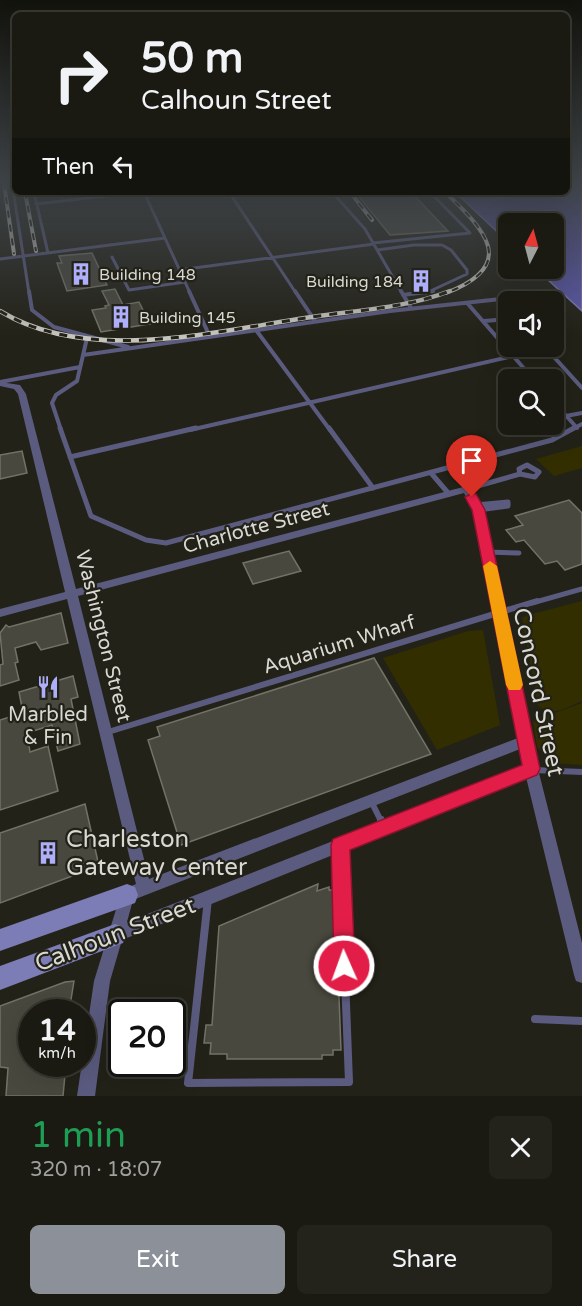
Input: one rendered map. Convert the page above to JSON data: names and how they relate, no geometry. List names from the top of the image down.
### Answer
{
  "streets": {
    "street": [
      "Charlotte Street",
      "Washington Street",
      "Concord Street",
      "Calhoun Street"
    ],
    "lane": ["Aquarium Wharf"]
  },
  "crossings": [
    ["Charlotte Street", "Washington Street"],
    ["Charlotte Street", "Concord Street"],
    ["Washington Street", "Aquarium Wharf"],
    ["Washington Street", "Calhoun Street"],
    ["Aquarium Wharf", "Concord Street"],
    ["Concord Street", "Calhoun Street"]
  ],
  "places": {
    "building": [
      "Building 148",
      "Building 184",
      "Building 145",
      "Charleston Gateway Center"
    ],
    "restaurant": ["Marbled & Fin"]
  },
  "north": "top",
  "page": {
    "turn": ["50 m", "Calhoun Street"],
    "then": "Then",
    "speed": "14 km/h",
    "limit": "20",
    "heading": ["1 min", "320 m · 18:07"],
    "buttons": ["Exit", "Share"]
  }
}
